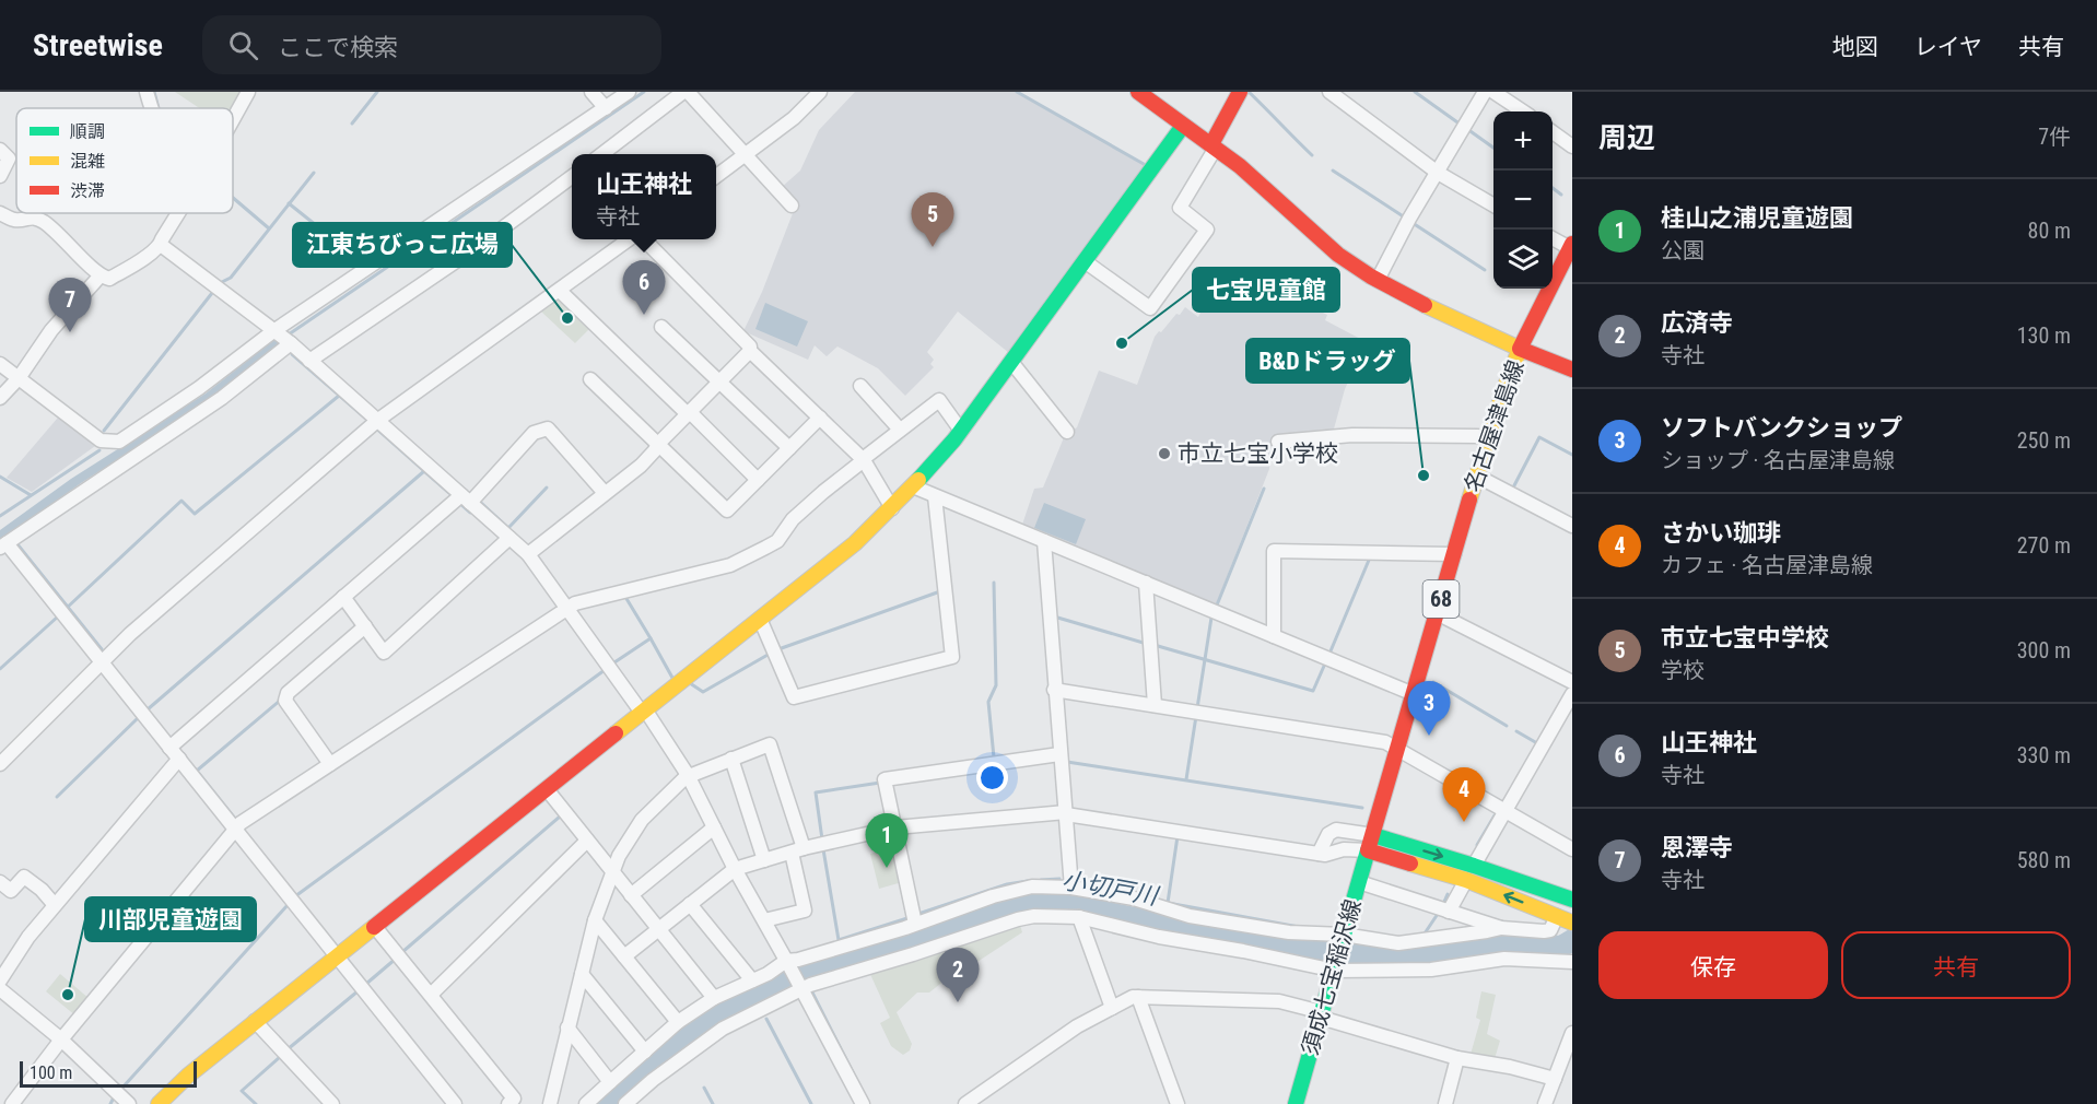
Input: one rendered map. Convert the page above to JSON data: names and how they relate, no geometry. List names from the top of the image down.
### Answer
{
  "streets": {
    "main road": ["名古屋津島線", "68", "須成七宝稲沢線"]
  },
  "crossings": [
    ["名古屋津島線", "須成七宝稲沢線"]
  ],
  "water": ["小切戸川"],
  "places": [
    "江東ちびっこ広場",
    "七宝児童館",
    "市立七宝小学校",
    "B&Dドラッグ",
    "川部児童遊園"
  ],
  "legend": ["順調", "混雑", "渋滞"],
  "scale_bar": "100 m",
  "page": {
    "header": "Streetwise",
    "search": "ここで検索",
    "nav": ["地図", "レイヤ", "共有"],
    "heading": ["周辺", "7件"],
    "map_buttons": ["+", "−"],
    "popup": ["山王神社", "寺社"],
    "list": [
      {
        "mark": "1",
        "name": "桂山之浦児童遊園",
        "note": "公園",
        "value": "80 m"
      },
      {
        "mark": "2",
        "name": "広済寺",
        "note": "寺社",
        "value": "130 m"
      },
      {
        "mark": "3",
        "name": "ソフトバンクショップ",
        "note": "ショップ · 名古屋津島線",
        "value": "250 m"
      },
      {
        "mark": "4",
        "name": "さかい珈琲",
        "note": "カフェ · 名古屋津島線",
        "value": "270 m"
      },
      {
        "mark": "5",
        "name": "市立七宝中学校",
        "note": "学校",
        "value": "300 m"
      },
      {
        "mark": "6",
        "name": "山王神社",
        "note": "寺社",
        "value": "330 m"
      },
      {
        "mark": "7",
        "name": "恩澤寺",
        "note": "寺社",
        "value": "580 m"
      }
    ],
    "pins": [
      "5",
      "6",
      "7",
      "3",
      "4",
      "1",
      "2"
    ],
    "buttons": ["保存", "共有"],
    "scale": "100 m"
  }
}
